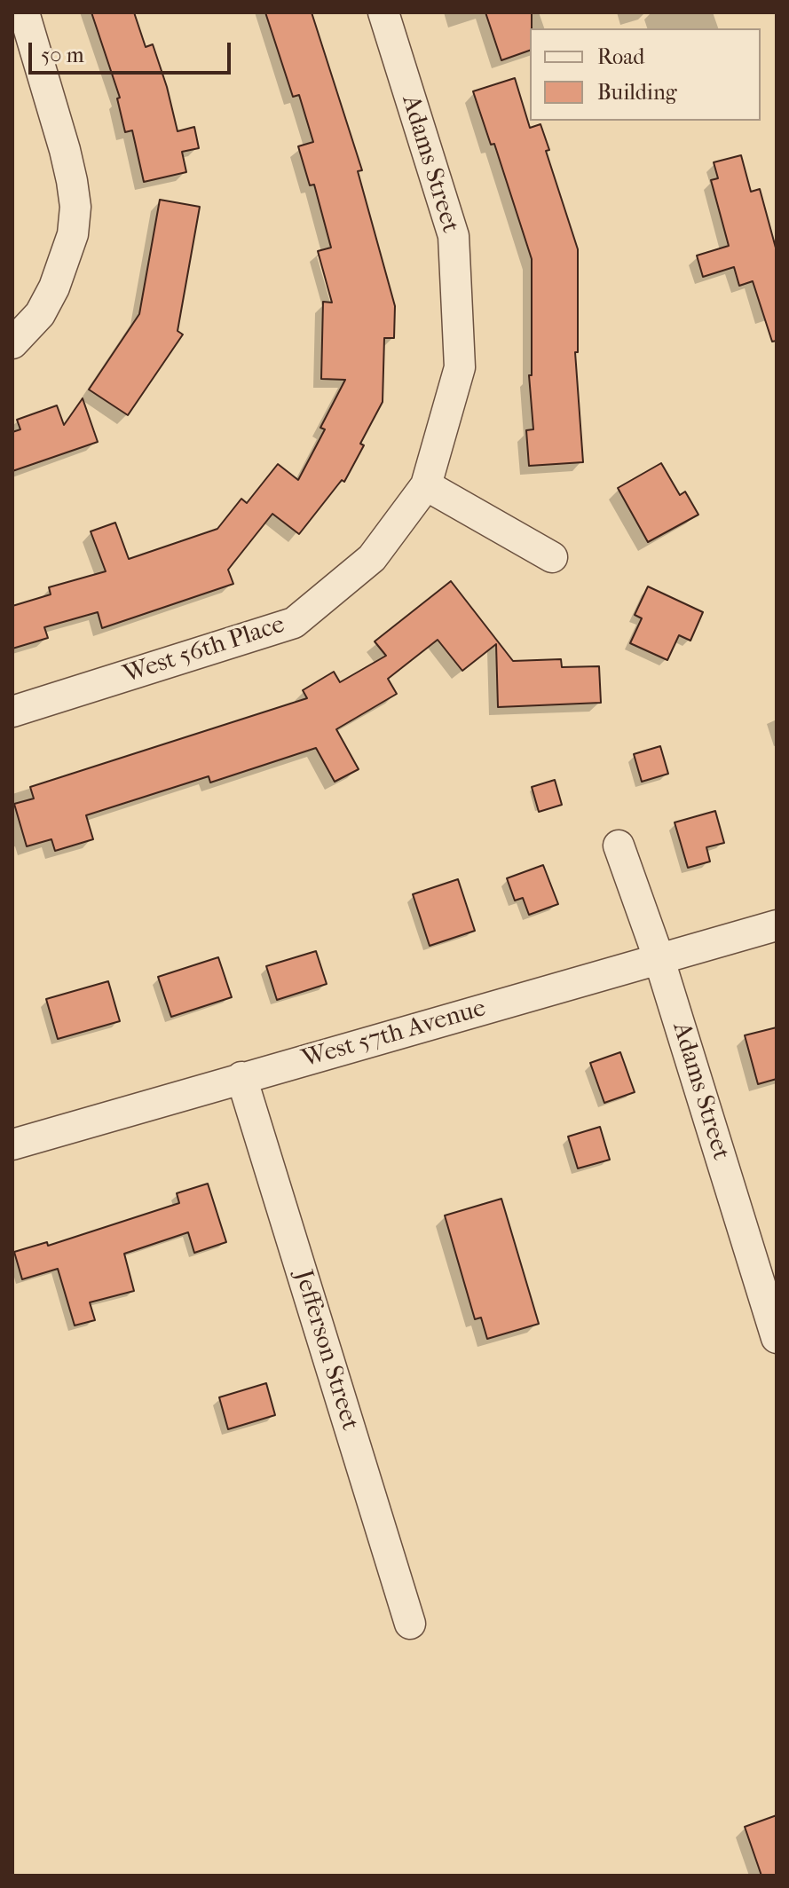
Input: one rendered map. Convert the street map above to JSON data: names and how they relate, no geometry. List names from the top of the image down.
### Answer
{
  "streets": {
    "street": [
      "Adams Street",
      "West 56th Place",
      "West 57th Avenue",
      "Jefferson Street"
    ]
  },
  "crossings": [
    ["Adams Street", "West 56th Place"],
    ["Adams Street", "West 57th Avenue"],
    ["West 57th Avenue", "Jefferson Street"]
  ],
  "legend": ["Road", "Building"],
  "scale_bar": "50 m"
}
